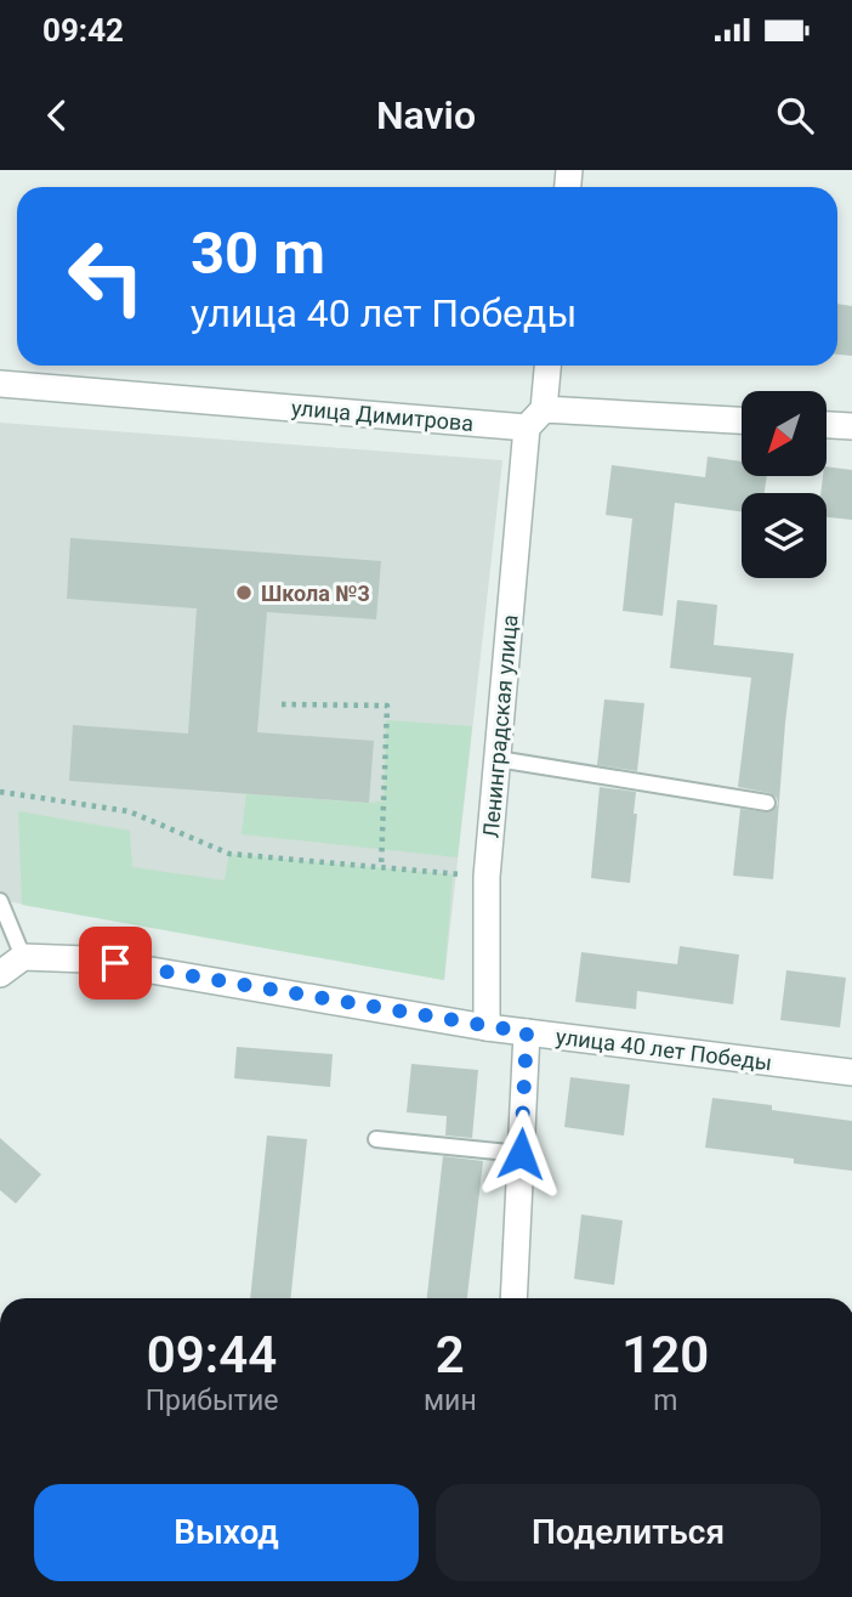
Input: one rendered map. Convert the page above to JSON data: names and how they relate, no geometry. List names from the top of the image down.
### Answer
{
  "streets": {
    "street": ["улица Димитрова", "Ленинградская улица", "улица 40 лет Победы"]
  },
  "crossings": [
    ["улица Димитрова", "Ленинградская улица"],
    ["Ленинградская улица", "улица 40 лет Победы"]
  ],
  "places": ["Школа №3"],
  "north": "bottom left",
  "page": {
    "status": "09:42",
    "header": "Navio",
    "turn": ["30 m", "улица 40 лет Победы"],
    "eta": [
      "09:44",
      "Прибытие",
      "2",
      "мин",
      "120",
      "m"
    ],
    "buttons": ["Выход", "Поделиться"]
  }
}
